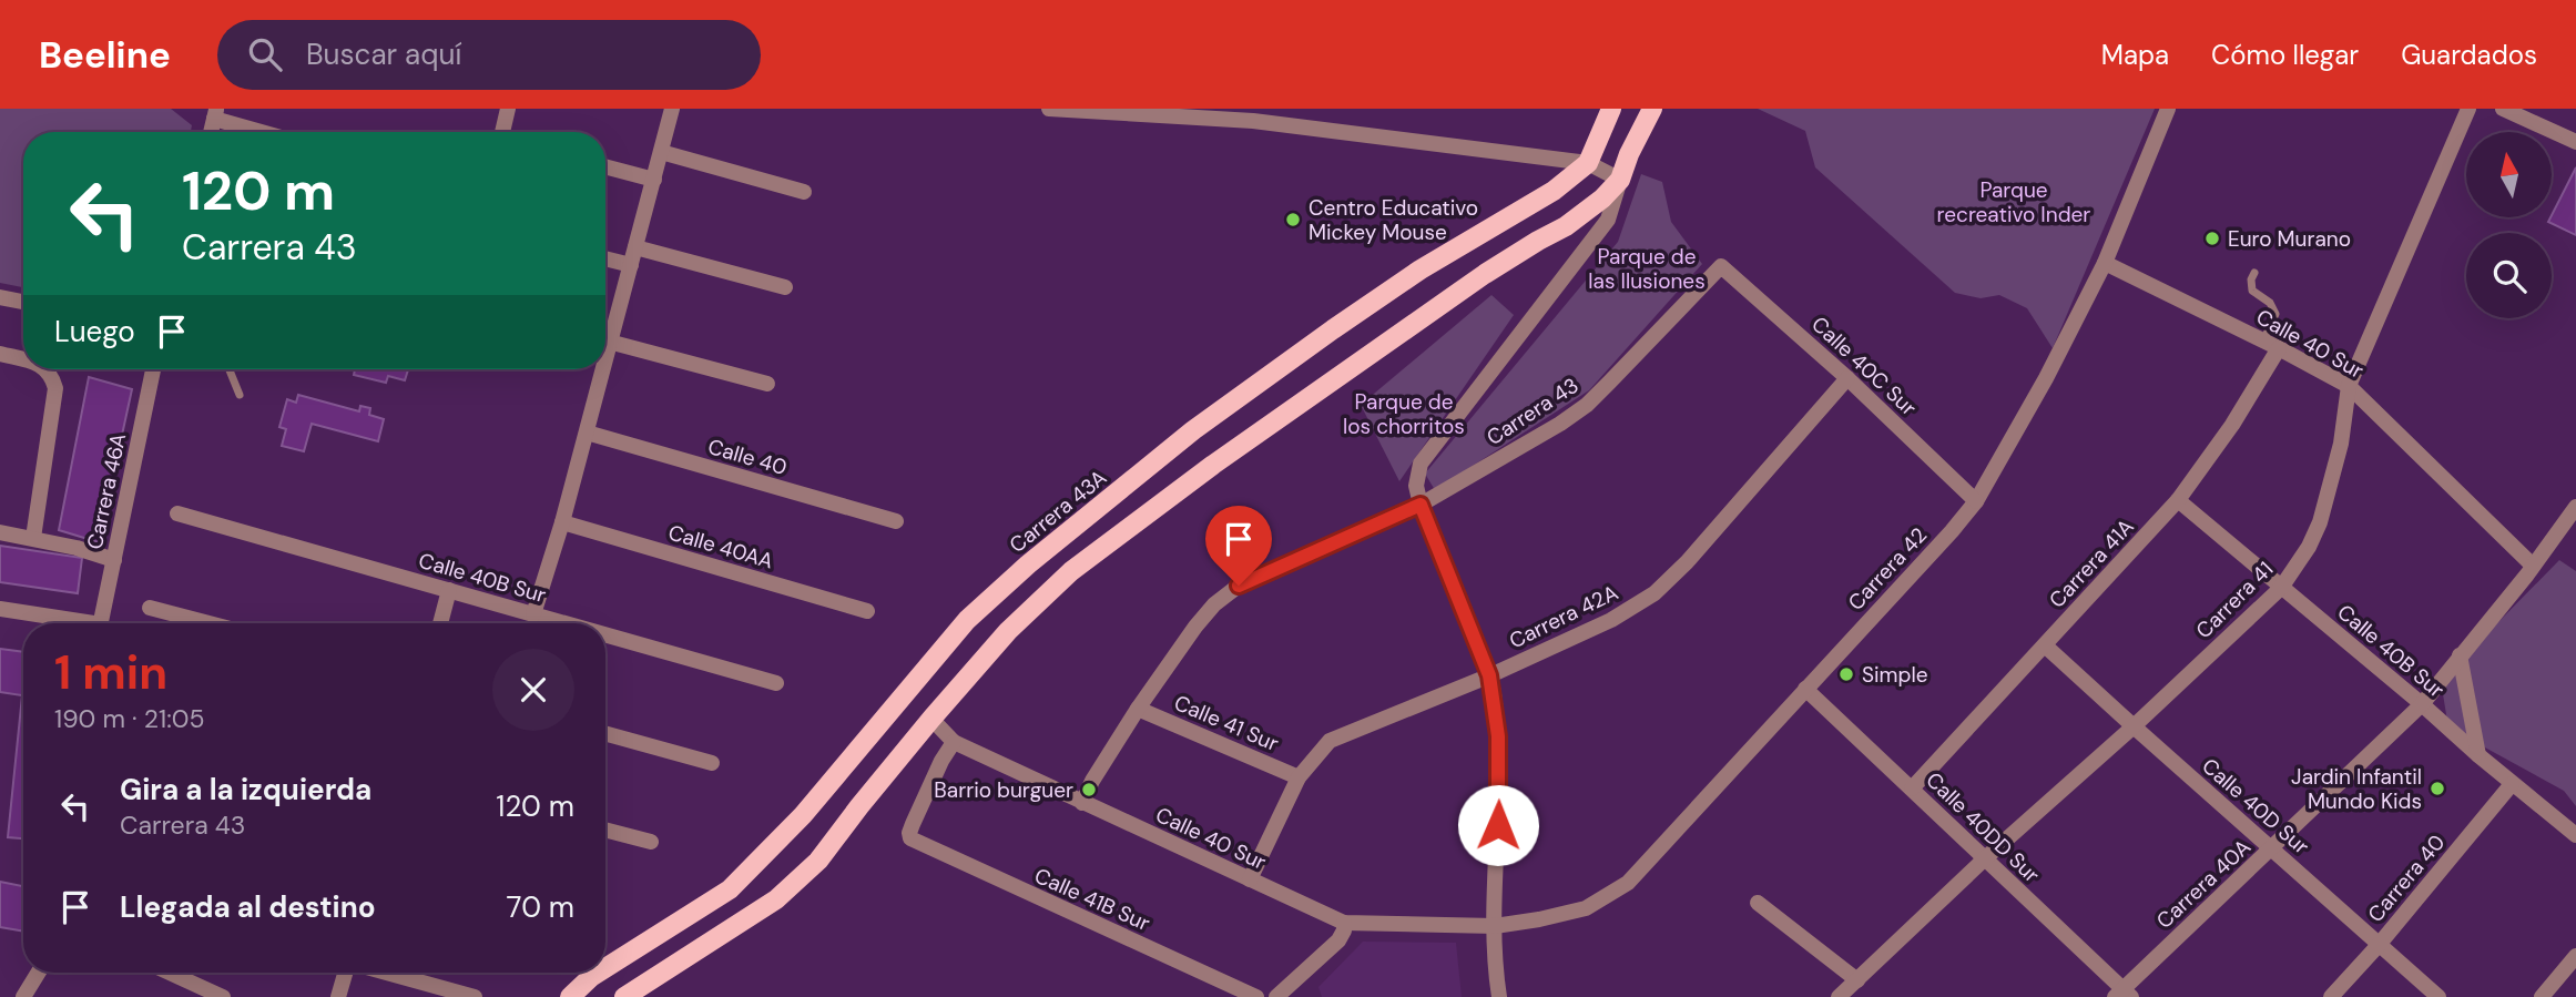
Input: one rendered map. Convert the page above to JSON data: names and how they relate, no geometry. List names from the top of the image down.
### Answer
{
  "streets": {
    "main road": ["Carrera 43A"],
    "street": [
      "Calle 40 Sur",
      "Calle 40C Sur",
      "Carrera 43",
      "Calle 40",
      "Carrera 46A",
      "Calle 40AA",
      "Carrera 41A",
      "Carrera 42",
      "Calle 40B Sur",
      "Carrera 41",
      "Carrera 42A",
      "Calle 41 Sur",
      "Calle 40D Sur",
      "Calle 40DD Sur",
      "Carrera 40",
      "Carrera 40A",
      "Calle 41B Sur"
    ]
  },
  "crossings": [
    ["Calle 40 Sur", "Carrera 43"],
    ["Calle 40 Sur", "Carrera 41A"],
    ["Calle 40 Sur", "Carrera 42"],
    ["Calle 40 Sur", "Carrera 41"],
    ["Calle 40 Sur", "Carrera 42A"],
    ["Calle 40 Sur", "Calle 41B Sur"],
    ["Calle 40C Sur", "Carrera 43"],
    ["Calle 40C Sur", "Carrera 42"],
    ["Calle 40C Sur", "Carrera 42A"],
    ["Carrera 43", "Calle 41 Sur"],
    ["Carrera 41A", "Calle 40B Sur"],
    ["Carrera 41A", "Calle 40D Sur"],
    ["Carrera 41A", "Calle 40DD Sur"],
    ["Carrera 42", "Calle 40DD Sur"],
    ["Calle 40B Sur", "Carrera 41"],
    ["Calle 40B Sur", "Carrera 40"],
    ["Calle 40B Sur", "Carrera 40A"],
    ["Carrera 41", "Calle 40D Sur"],
    ["Carrera 41", "Calle 40DD Sur"],
    ["Carrera 42A", "Calle 41 Sur"],
    ["Calle 40D Sur", "Carrera 40"],
    ["Calle 40D Sur", "Carrera 40A"],
    ["Calle 40DD Sur", "Carrera 40A"]
  ],
  "parks": ["Parque recreativo Inder", "Parque de las Ilusiones", "Parque de los chorritos"],
  "places": [
    "Centro Educativo Mickey Mouse",
    "Euro Murano",
    "Simple",
    "Jardin Infantil Mundo Kids",
    "Barrio burguer"
  ],
  "north": "top",
  "page": {
    "header": "Beeline",
    "search": "Buscar aquí",
    "nav": ["Mapa", "Cómo llegar", "Guardados"],
    "turn": ["120 m", "Carrera 43"],
    "then": "Luego",
    "heading": ["1 min", "190 m · 21:05"],
    "list": [
      {
        "name": "Gira a la izquierda",
        "note": "Carrera 43",
        "value": "120 m"
      },
      {
        "name": "Llegada al destino",
        "value": "70 m"
      }
    ]
  }
}
